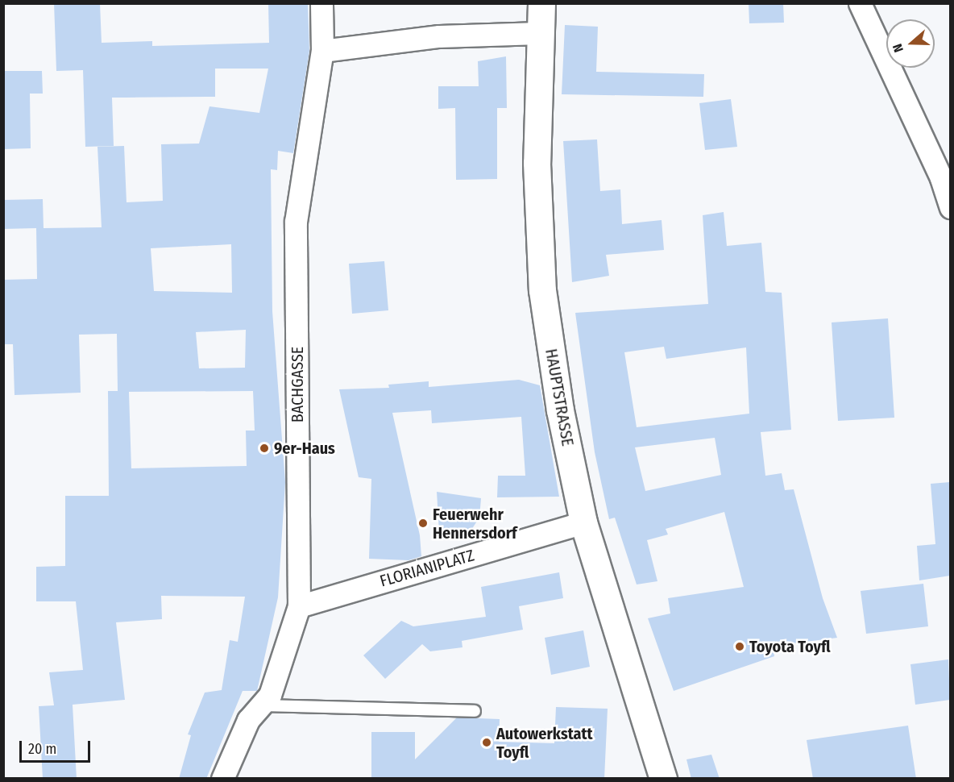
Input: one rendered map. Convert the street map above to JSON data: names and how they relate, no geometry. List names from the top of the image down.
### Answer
{
  "streets": {
    "street": ["BACHGASSE", "HAUPTSTRASSE", "FLORIANIPLATZ"]
  },
  "crossings": [
    ["BACHGASSE", "FLORIANIPLATZ"],
    ["HAUPTSTRASSE", "FLORIANIPLATZ"]
  ],
  "places": [
    "9er-Haus",
    "Feuerwehr Hennersdorf",
    "Toyota Toyfl",
    "Autowerkstatt Toyfl"
  ],
  "scale_bar": "20 m",
  "north": "left"
}
